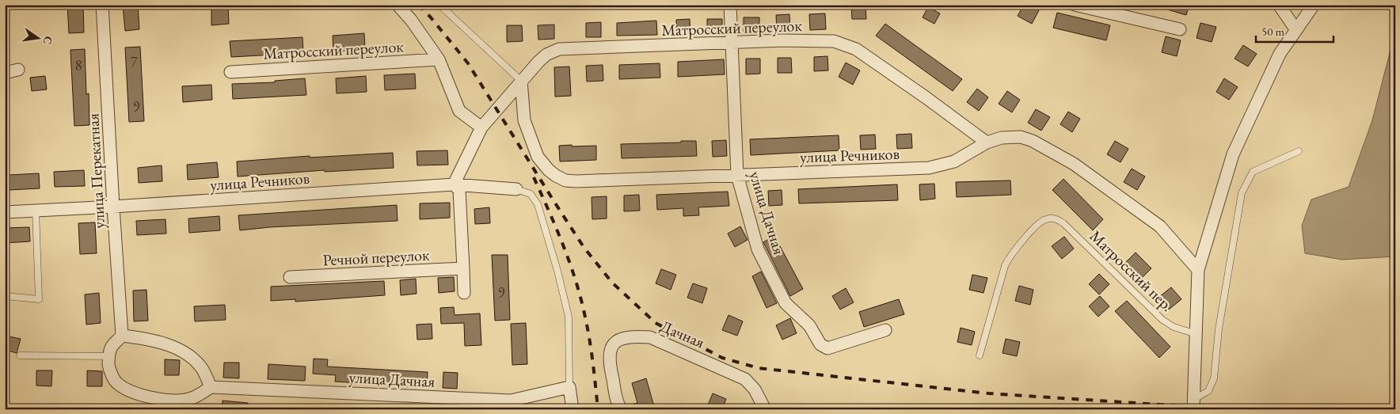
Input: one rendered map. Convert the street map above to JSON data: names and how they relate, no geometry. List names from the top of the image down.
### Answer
{
  "streets": {
    "street": [
      "Матросский переулок",
      "улица Речников",
      "улица Перекатная",
      "улица Дачная",
      "Речной переулок",
      "Дачная"
    ],
    "lane": ["Матросский пер."]
  },
  "crossings": [
    ["Матросский переулок", "улица Речников"],
    ["Матросский переулок", "улица Дачная"],
    ["улица Речников", "улица Перекатная"],
    ["улица Речников", "улица Дачная"]
  ],
  "house_numbers": [
    "7",
    "8",
    "9",
    "9"
  ],
  "scale_bar": "50 m",
  "north": "right"
}
